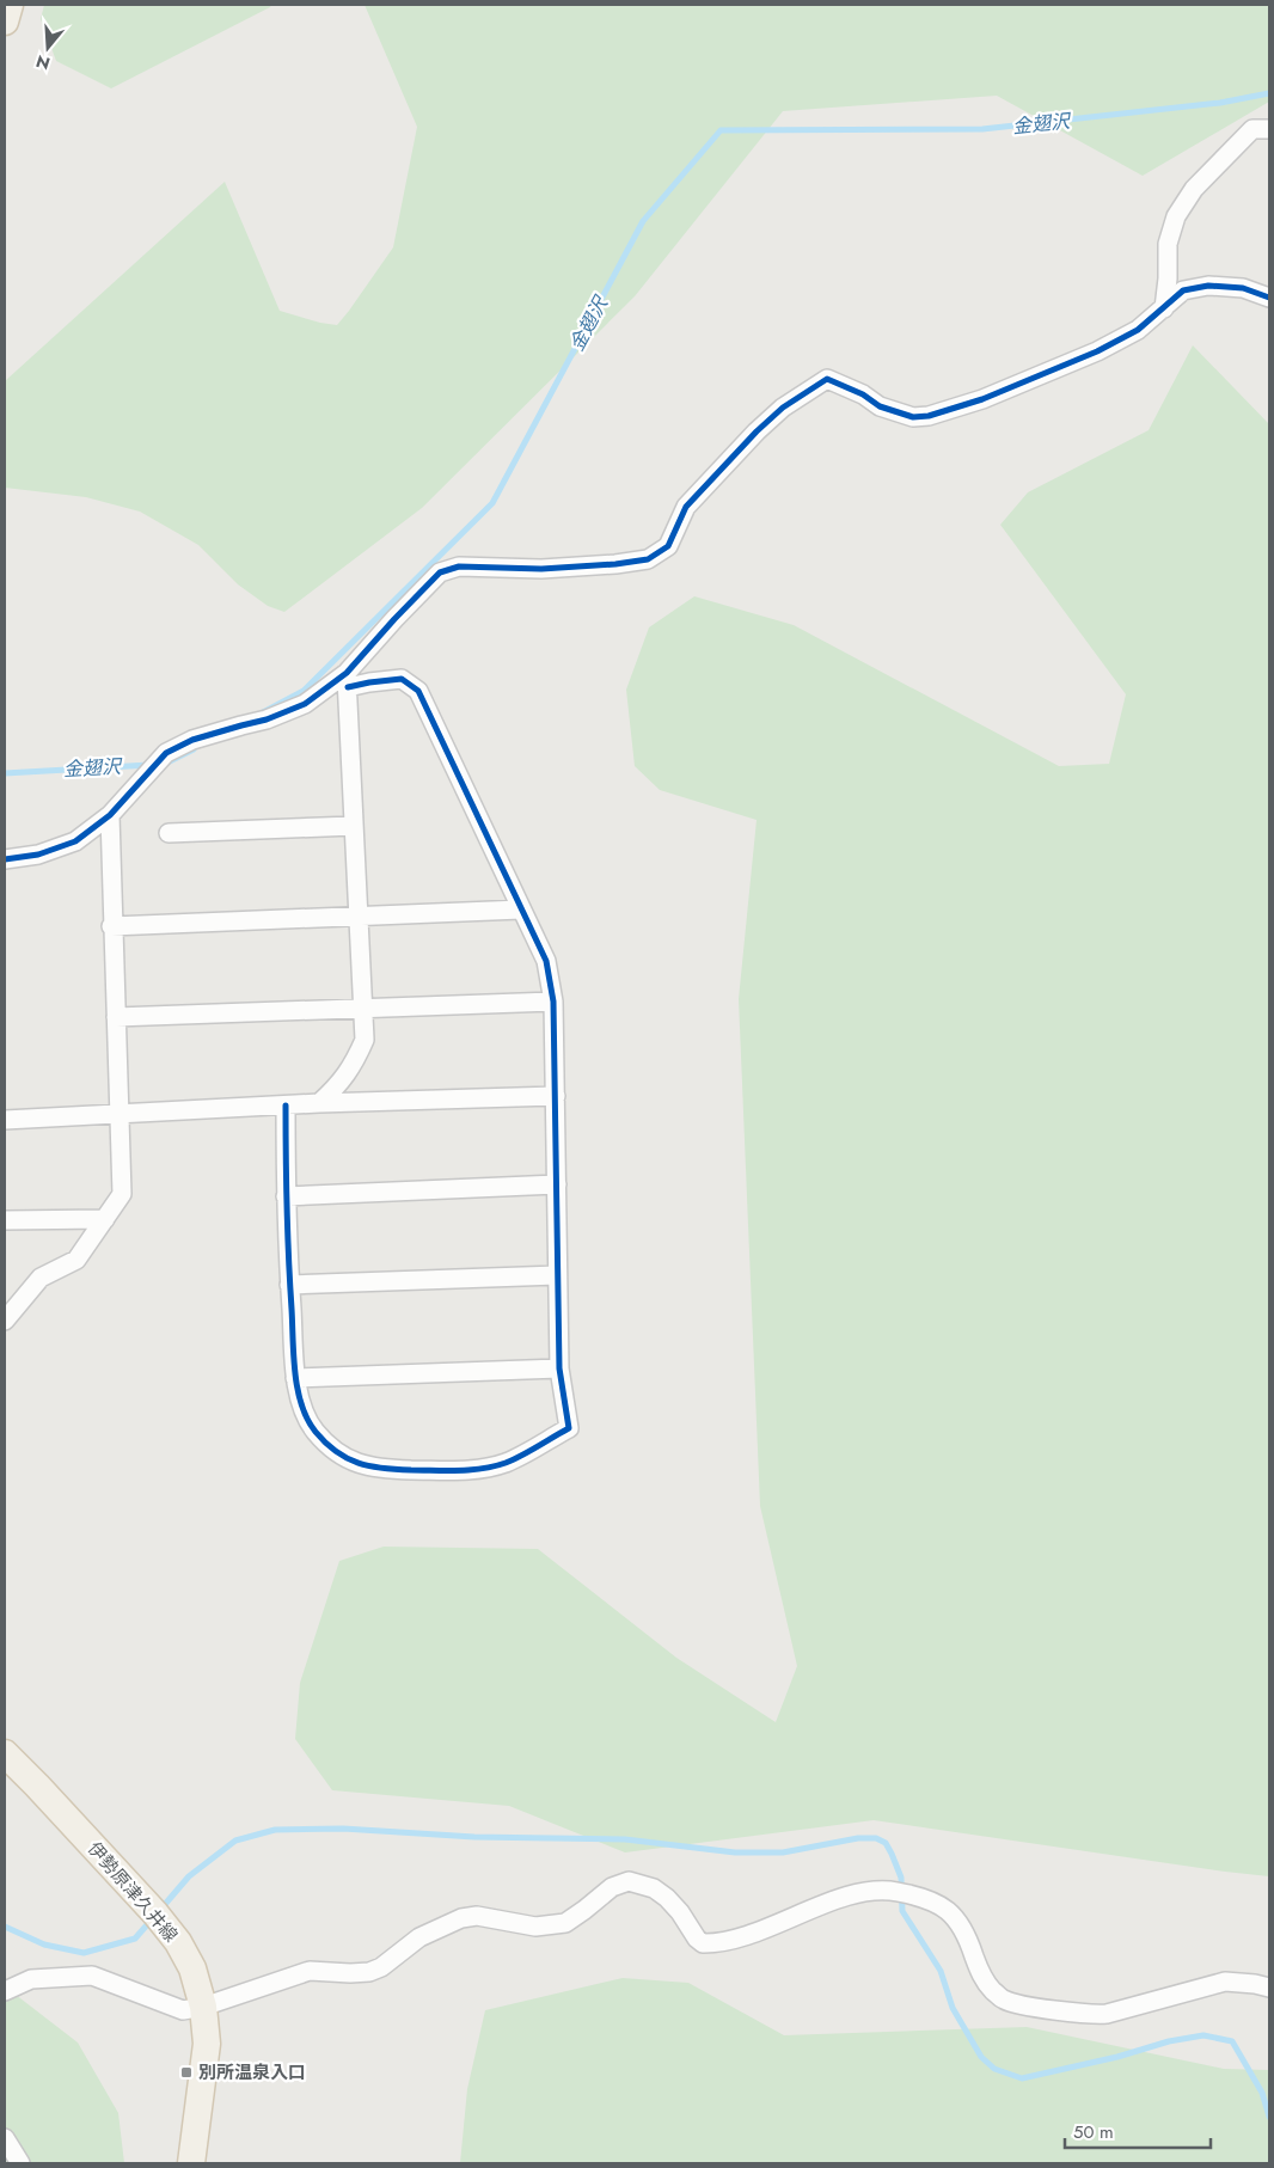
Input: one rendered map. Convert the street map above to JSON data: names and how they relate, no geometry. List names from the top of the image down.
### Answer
{
  "streets": {
    "main road": ["伊勢原津久井線"]
  },
  "water": ["金翅沢"],
  "places": {
    "transit": ["別所温泉入口"]
  },
  "scale_bar": "50 m",
  "north": "bottom"
}
